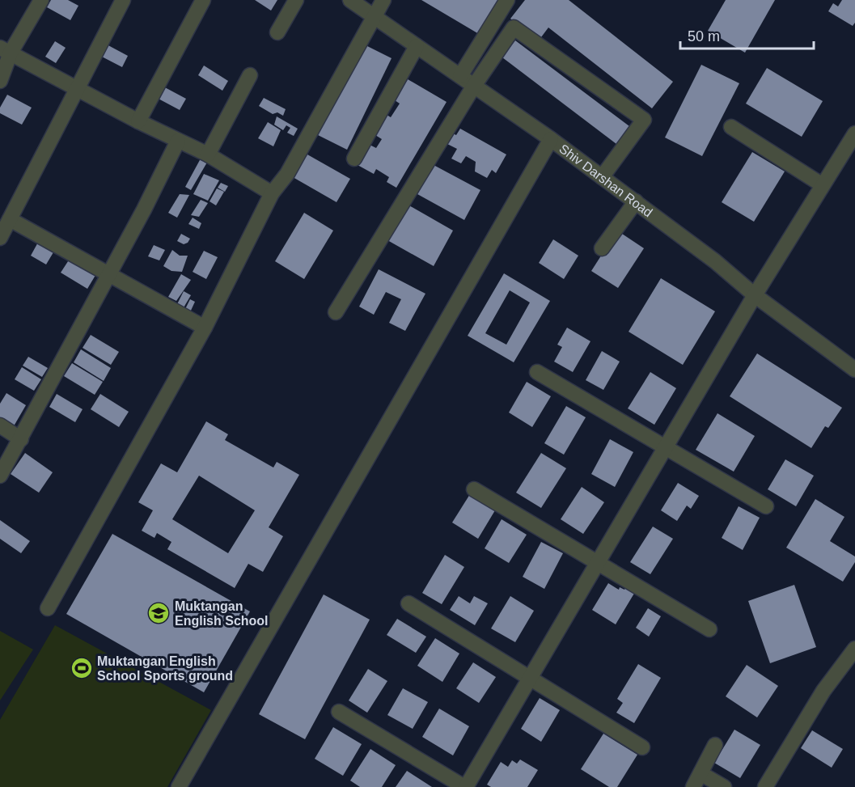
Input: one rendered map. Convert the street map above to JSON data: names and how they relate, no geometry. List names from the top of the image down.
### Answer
{
  "streets": {
    "street": ["Shiv Darshan Road"]
  },
  "places": {
    "school or university": ["Muktangan English School"],
    "sports": ["Muktangan English School Sports ground"]
  },
  "scale_bar": "50 m"
}
